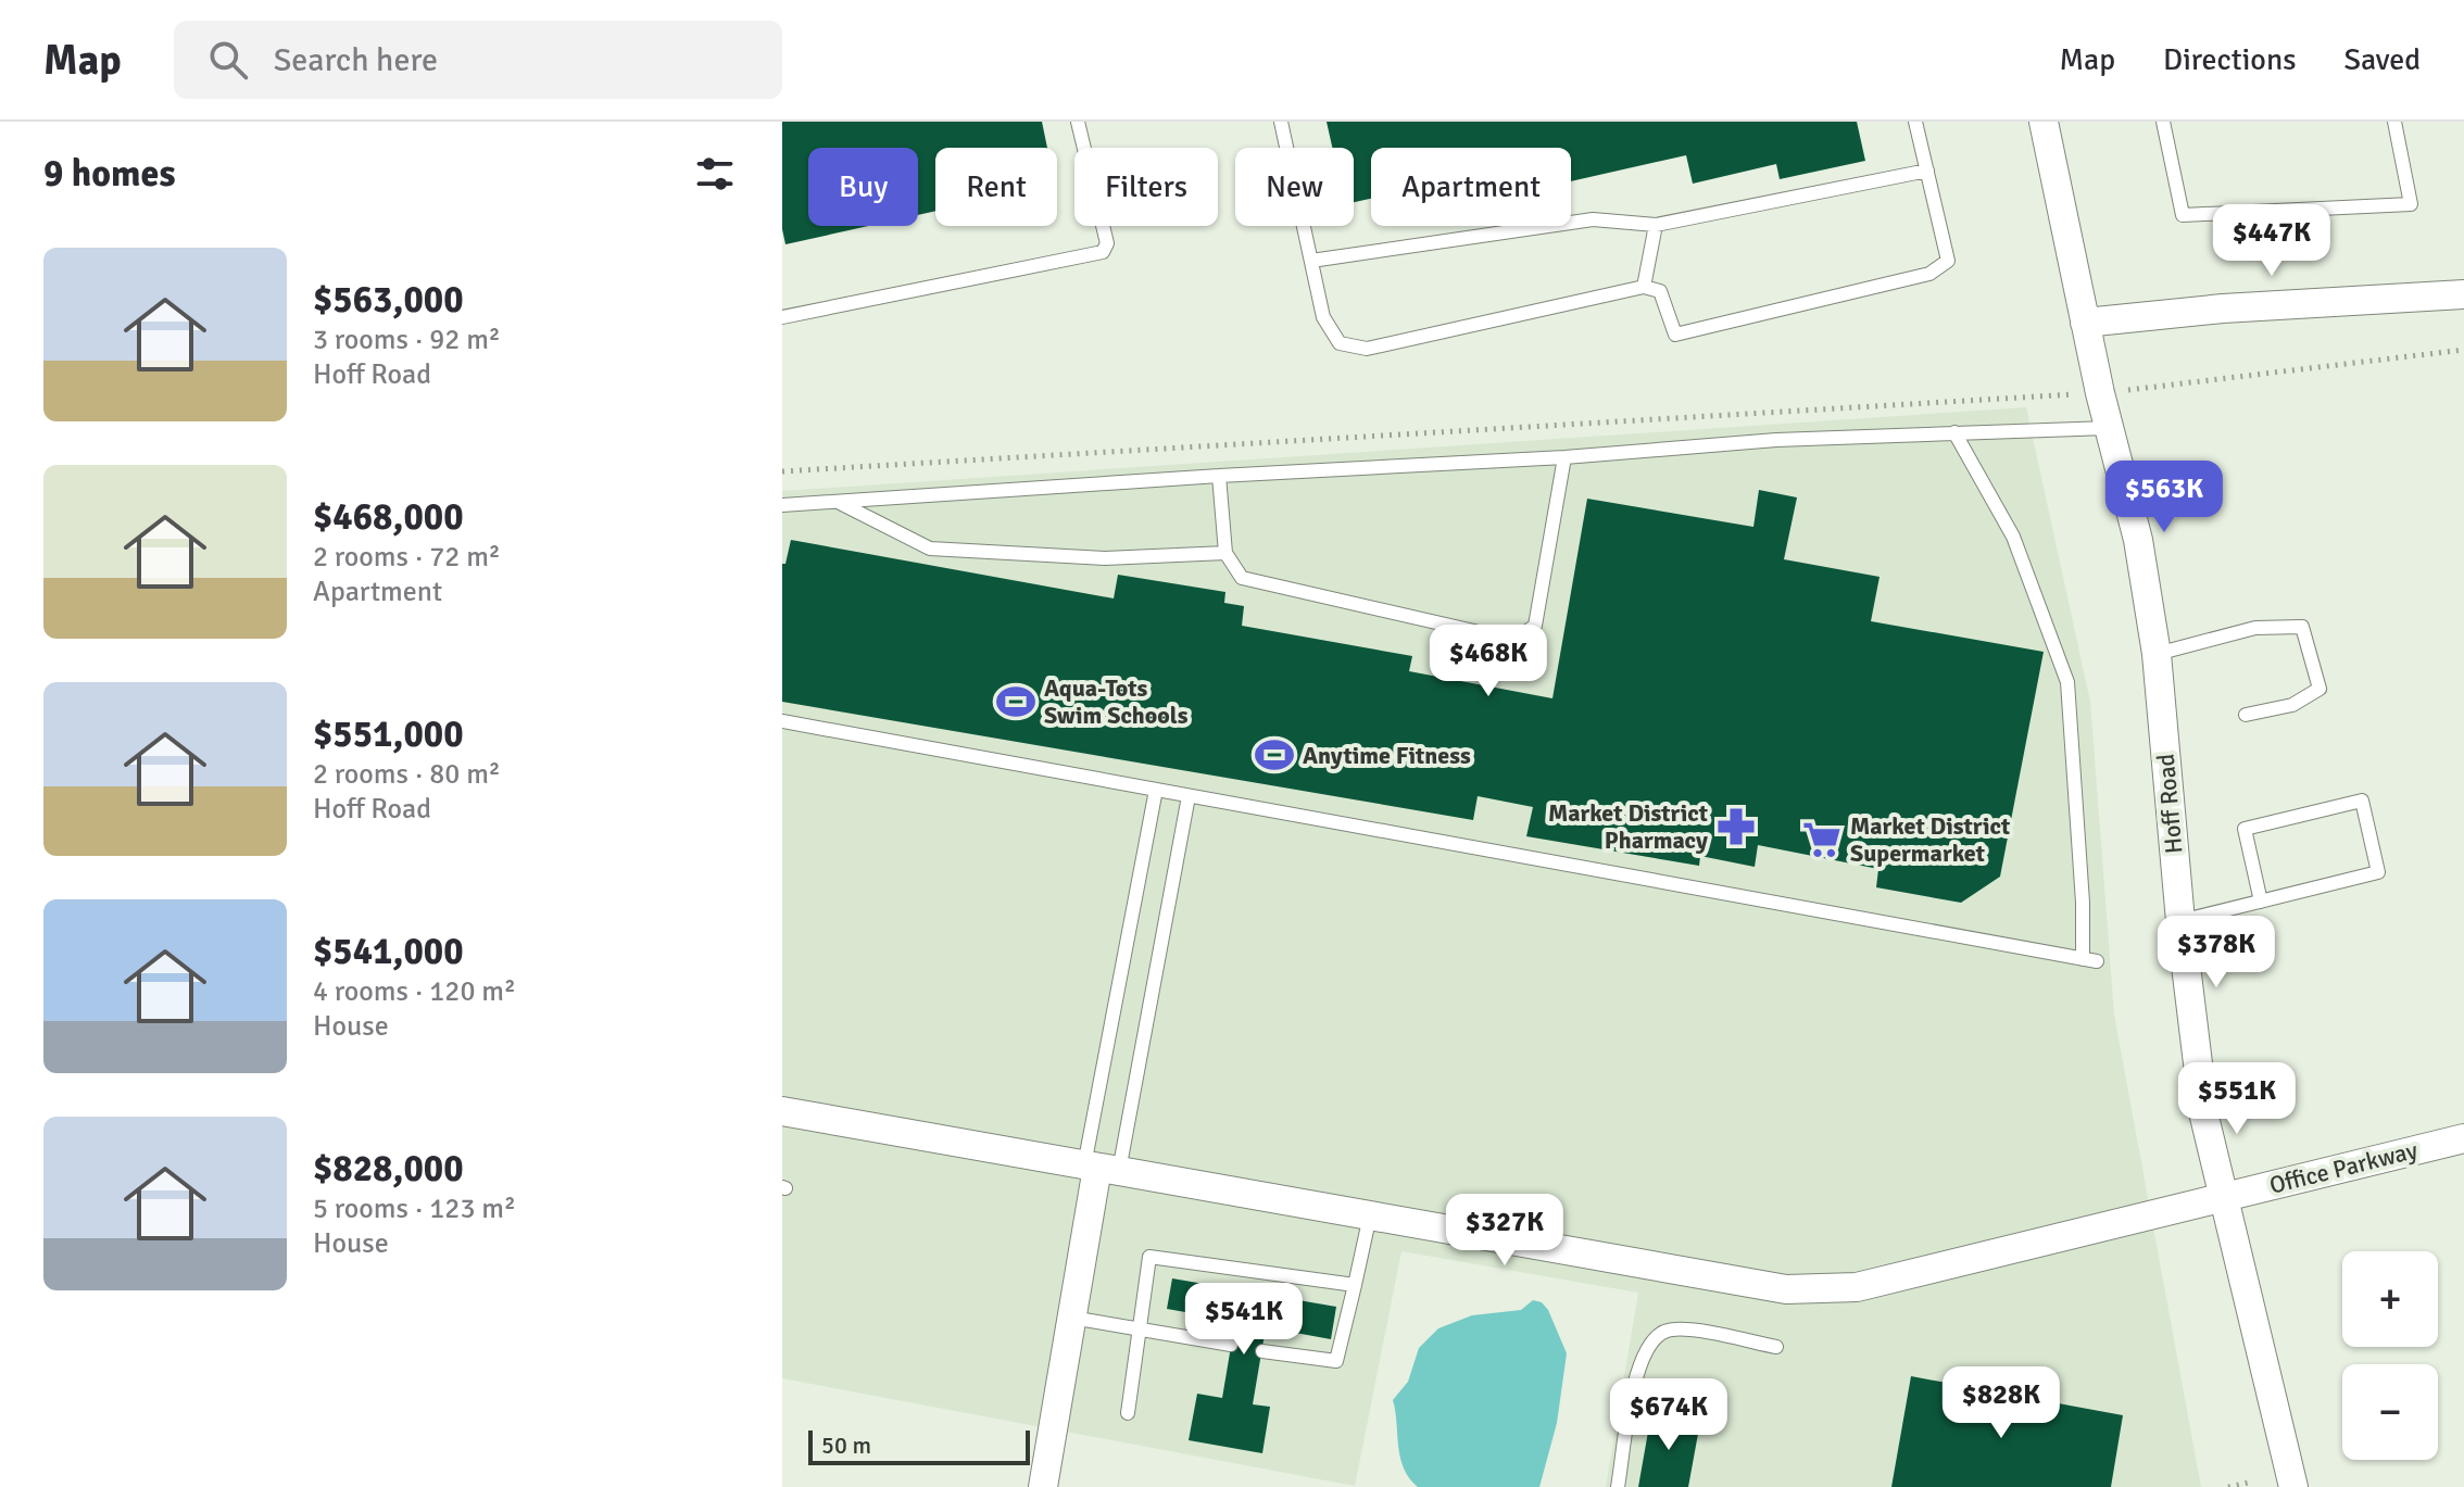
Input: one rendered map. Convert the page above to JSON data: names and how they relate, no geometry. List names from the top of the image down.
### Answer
{
  "streets": {
    "street": ["Hoff Road", "Office Parkway"]
  },
  "crossings": [
    ["Hoff Road", "Office Parkway"]
  ],
  "places": {
    "sports": ["Aqua-Tots Swim Schools", "Anytime Fitness"],
    "pharmacy": ["Market District Pharmacy"],
    "supermarket": ["Market District Supermarket"]
  },
  "scale_bar": "50 m",
  "page": {
    "header": "Map",
    "search": "Search here",
    "nav": ["Map", "Directions", "Saved"],
    "heading": "9 homes",
    "chip": [
      "Buy",
      "Rent",
      "Filters",
      "New",
      "Apartment"
    ],
    "price": [
      "$447K",
      "$563K",
      "$468K",
      "$378K",
      "$551K",
      "$327K",
      "$541K",
      "$828K",
      "$674K"
    ],
    "list": [
      {
        "name": "$563,000",
        "note": "3 rooms · 92 m² · Hoff Road"
      },
      {
        "name": "$468,000",
        "note": "2 rooms · 72 m² · Apartment"
      },
      {
        "name": "$551,000",
        "note": "2 rooms · 80 m² · Hoff Road"
      },
      {
        "name": "$541,000",
        "note": "4 rooms · 120 m² · House"
      },
      {
        "name": "$828,000",
        "note": "5 rooms · 123 m² · House"
      }
    ],
    "map_buttons": ["+", "−"],
    "scale": "50 m"
  }
}
